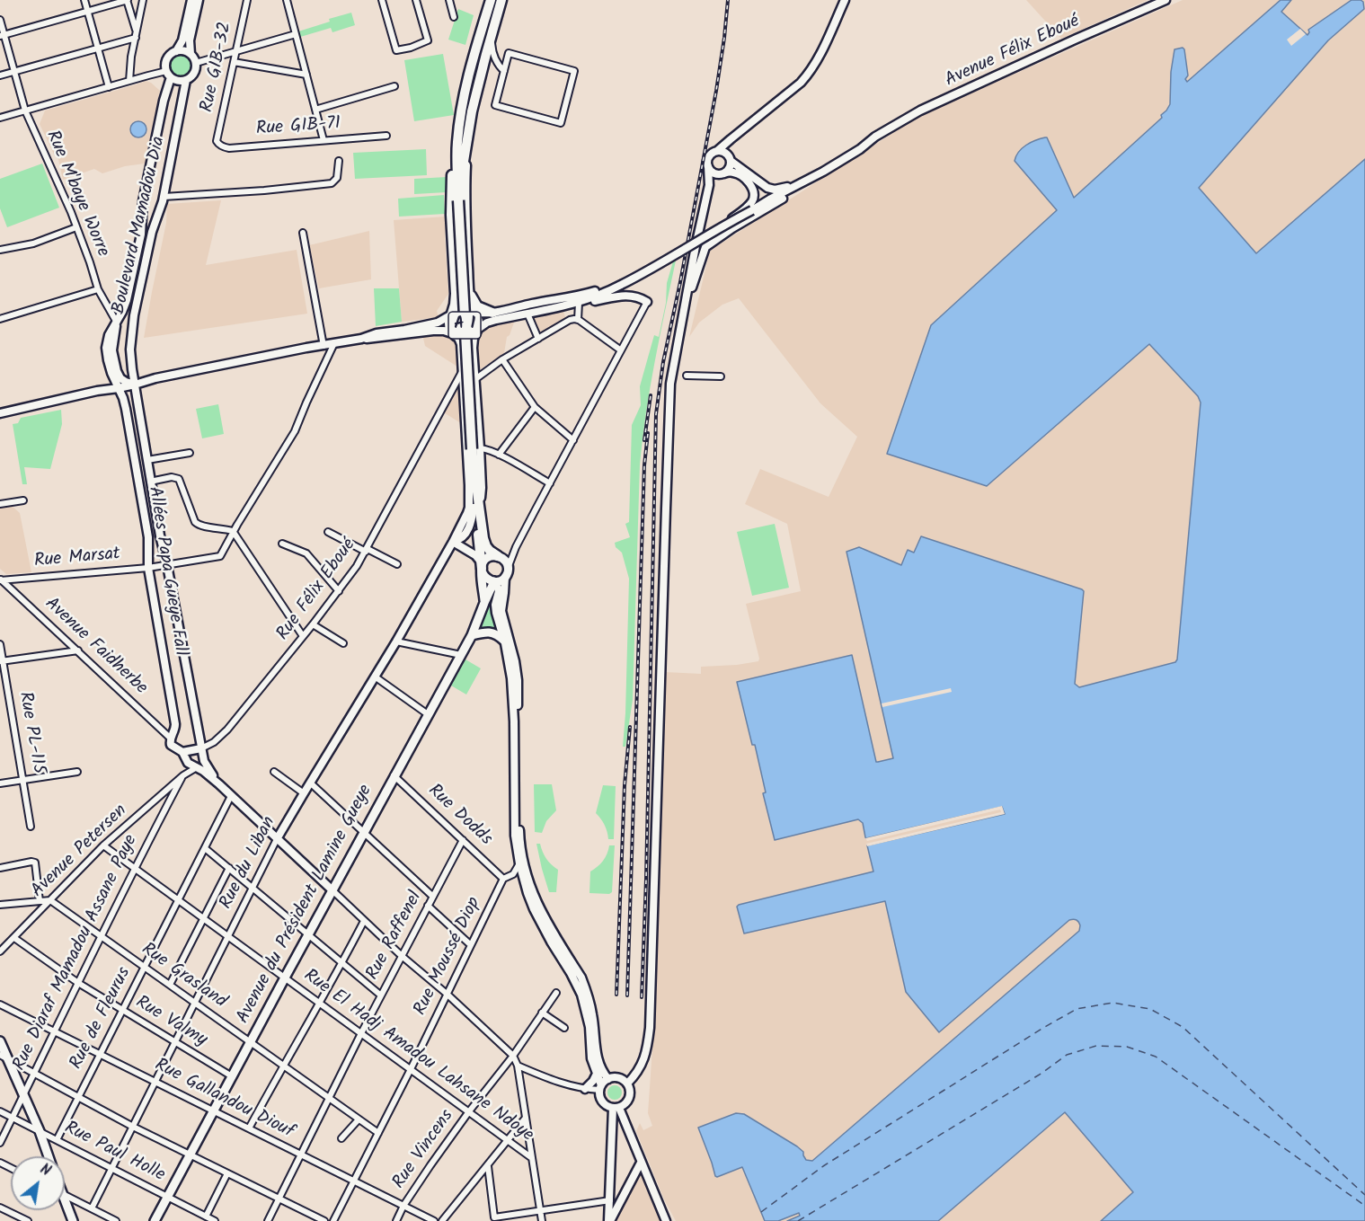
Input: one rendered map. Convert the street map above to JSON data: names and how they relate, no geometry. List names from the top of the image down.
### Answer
{
  "streets": {
    "highway": ["A 1"],
    "main road": ["Avenue du Président Lamine Gueye"],
    "street": [
      "Avenue Félix Eboué",
      "Rue GIB-32",
      "Rue GIB-71",
      "Rue M'baye Worre",
      "Boulevard Mamadou Dia",
      "Rue Marsat",
      "Allées Papa Gueye Fall",
      "Rue Félix Eboué",
      "Avenue Faidherbe",
      "Rue PL-115",
      "Rue Dodds",
      "Avenue Petersen",
      "Rue du Liban",
      "Rue Raffenel",
      "Rue Diaraf Mamadou Assane Paye",
      "Rue Moussé Diop",
      "Rue Grasland",
      "Rue de Fleurus",
      "Rue Valmy",
      "Rue El Hadj Amadou Lahsane Ndoye",
      "Rue Gallandou Diouf",
      "Rue Vincens",
      "Rue Paul Holle"
    ]
  },
  "crossings": [
    ["Rue GIB-32", "Rue GIB-71"],
    ["Rue M'baye Worre", "Boulevard Mamadou Dia"],
    ["Boulevard Mamadou Dia", "Allées Papa Gueye Fall"],
    ["A 1", "Avenue du Président Lamine Gueye"],
    ["Rue Marsat", "Allées Papa Gueye Fall"],
    ["Rue Marsat", "Avenue Faidherbe"],
    ["Allées Papa Gueye Fall", "Rue Félix Eboué"],
    ["Allées Papa Gueye Fall", "Avenue Faidherbe"],
    ["Rue Dodds", "Avenue du Président Lamine Gueye"],
    ["Rue Dodds", "Rue Raffenel"],
    ["Rue Dodds", "Rue Moussé Diop"],
    ["Avenue Petersen", "Rue Diaraf Mamadou Assane Paye"],
    ["Avenue Petersen", "Rue Grasland"],
    ["Avenue Petersen", "Rue Valmy"],
    ["Avenue Petersen", "Rue El Hadj Amadou Lahsane Ndoye"],
    ["Rue du Liban", "Rue Grasland"],
    ["Rue du Liban", "Rue Valmy"],
    ["Rue du Liban", "Rue El Hadj Amadou Lahsane Ndoye"],
    ["Rue du Liban", "Rue Gallandou Diouf"],
    ["Rue du Liban", "Rue Paul Holle"],
    ["Avenue du Président Lamine Gueye", "Rue Grasland"],
    ["Avenue du Président Lamine Gueye", "Rue Valmy"],
    ["Avenue du Président Lamine Gueye", "Rue El Hadj Amadou Lahsane Ndoye"],
    ["Avenue du Président Lamine Gueye", "Rue Gallandou Diouf"],
    ["Avenue du Président Lamine Gueye", "Rue Paul Holle"],
    ["Rue Raffenel", "Rue Grasland"],
    ["Rue Raffenel", "Rue El Hadj Amadou Lahsane Ndoye"],
    ["Rue Raffenel", "Rue Gallandou Diouf"],
    ["Rue Diaraf Mamadou Assane Paye", "Rue Grasland"],
    ["Rue Diaraf Mamadou Assane Paye", "Rue Valmy"],
    ["Rue Diaraf Mamadou Assane Paye", "Rue El Hadj Amadou Lahsane Ndoye"],
    ["Rue Diaraf Mamadou Assane Paye", "Rue Gallandou Diouf"],
    ["Rue Diaraf Mamadou Assane Paye", "Rue Paul Holle"],
    ["Rue Moussé Diop", "Rue Grasland"],
    ["Rue Moussé Diop", "Rue El Hadj Amadou Lahsane Ndoye"],
    ["Rue Moussé Diop", "Rue Gallandou Diouf"],
    ["Rue Grasland", "Rue de Fleurus"],
    ["Rue de Fleurus", "Rue Valmy"],
    ["Rue de Fleurus", "Rue El Hadj Amadou Lahsane Ndoye"],
    ["Rue de Fleurus", "Rue Gallandou Diouf"],
    ["Rue de Fleurus", "Rue Paul Holle"],
    ["Rue El Hadj Amadou Lahsane Ndoye", "Rue Vincens"],
    ["Rue Gallandou Diouf", "Rue Vincens"]
  ],
  "north": "top right"
}
